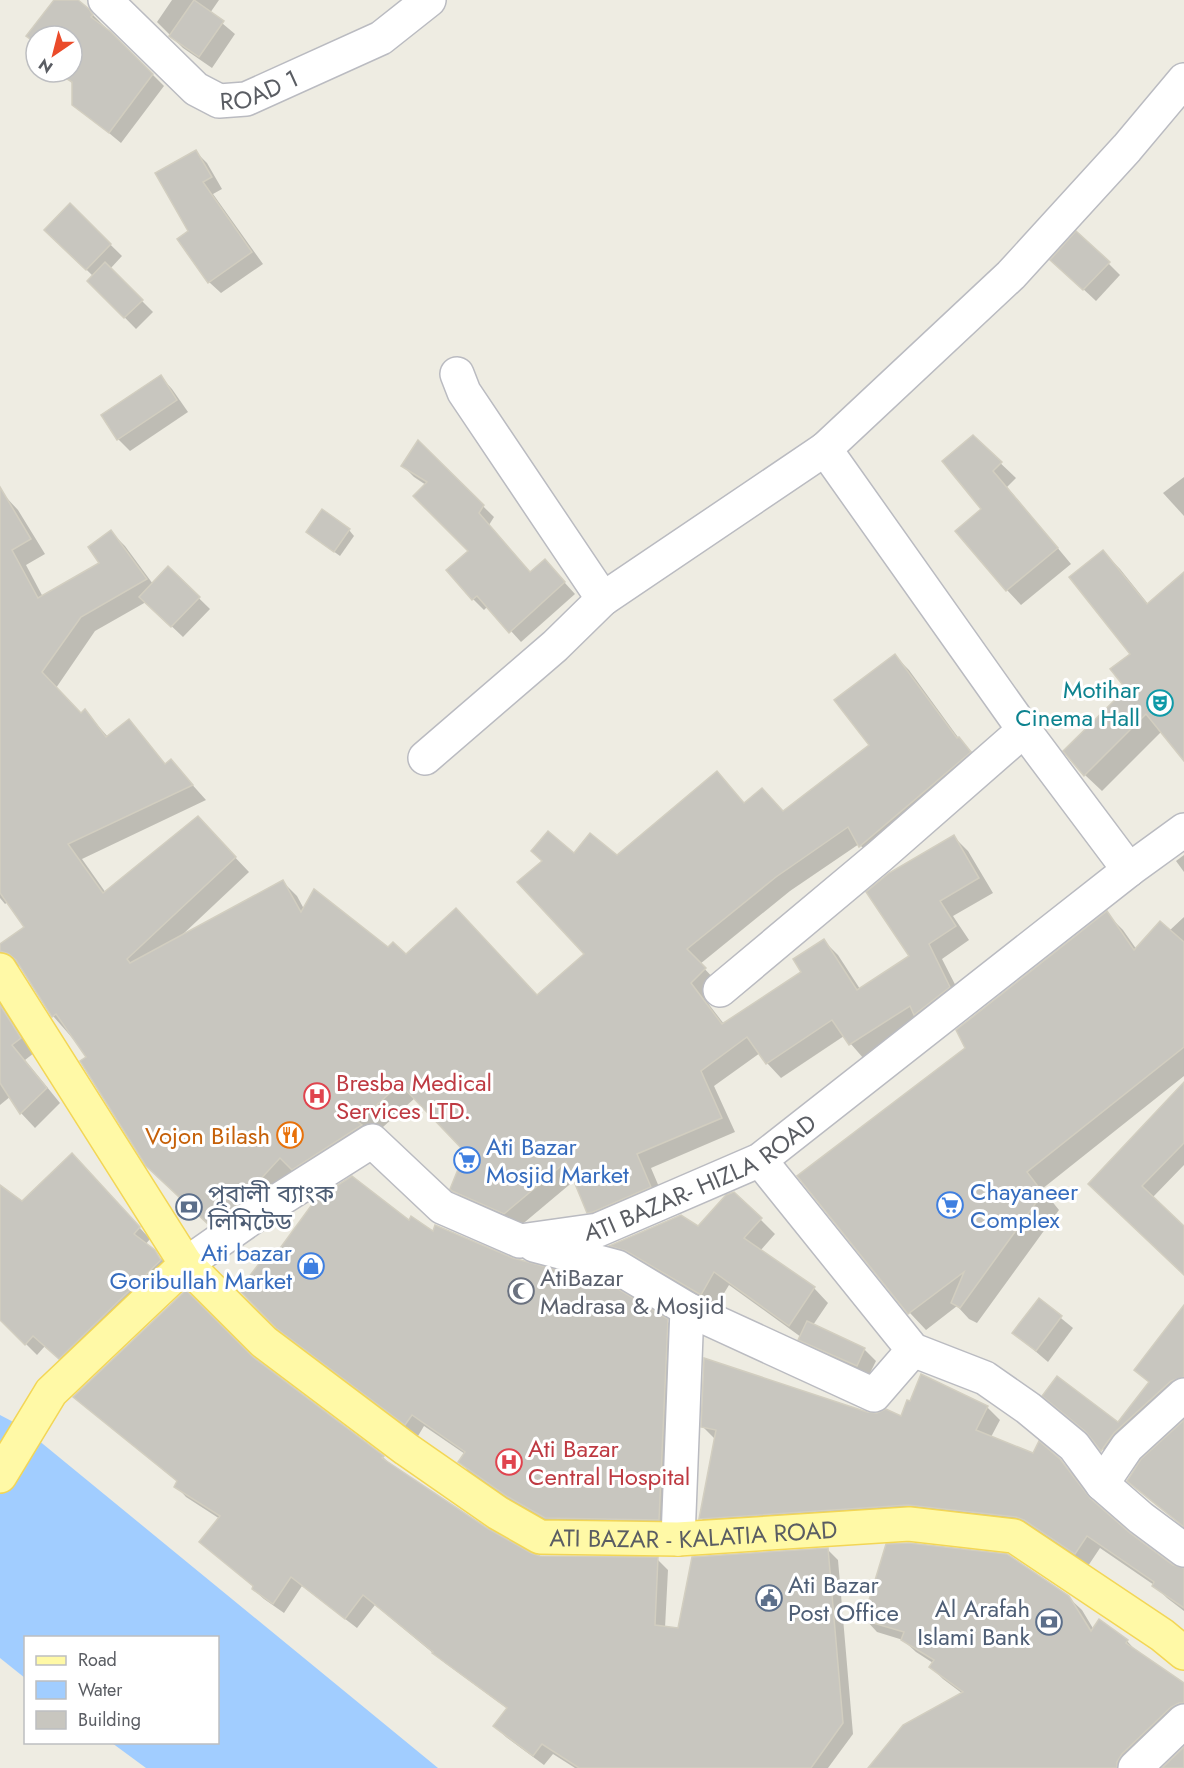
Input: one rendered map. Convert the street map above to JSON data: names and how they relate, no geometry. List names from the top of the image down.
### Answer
{
  "streets": {
    "main road": ["ATI BAZAR - KALATIA ROAD"],
    "street": ["ROAD 1", "ATI BAZAR- HIZLA ROAD"]
  },
  "places": {
    "theatre": ["Motihar Cinema Hall"],
    "hospital": ["Bresba Medical Services LTD.", "Ati Bazar Central Hospital"],
    "restaurant": ["Vojon Bilash"],
    "supermarket": ["Ati Bazar Mosjid Market", "Chayaneer Complex"],
    "bank": ["পূবালী ব্যাংক লিমিটেড", "Al Arafah Islami Bank"],
    "shop": ["Ati bazar Goribullah Market"],
    "mosque": ["AtiBazar Madrasa & Mosjid"],
    "public building": ["Ati Bazar Post Office"]
  },
  "legend": ["Road", "Water", "Building"],
  "north": "bottom left"
}
